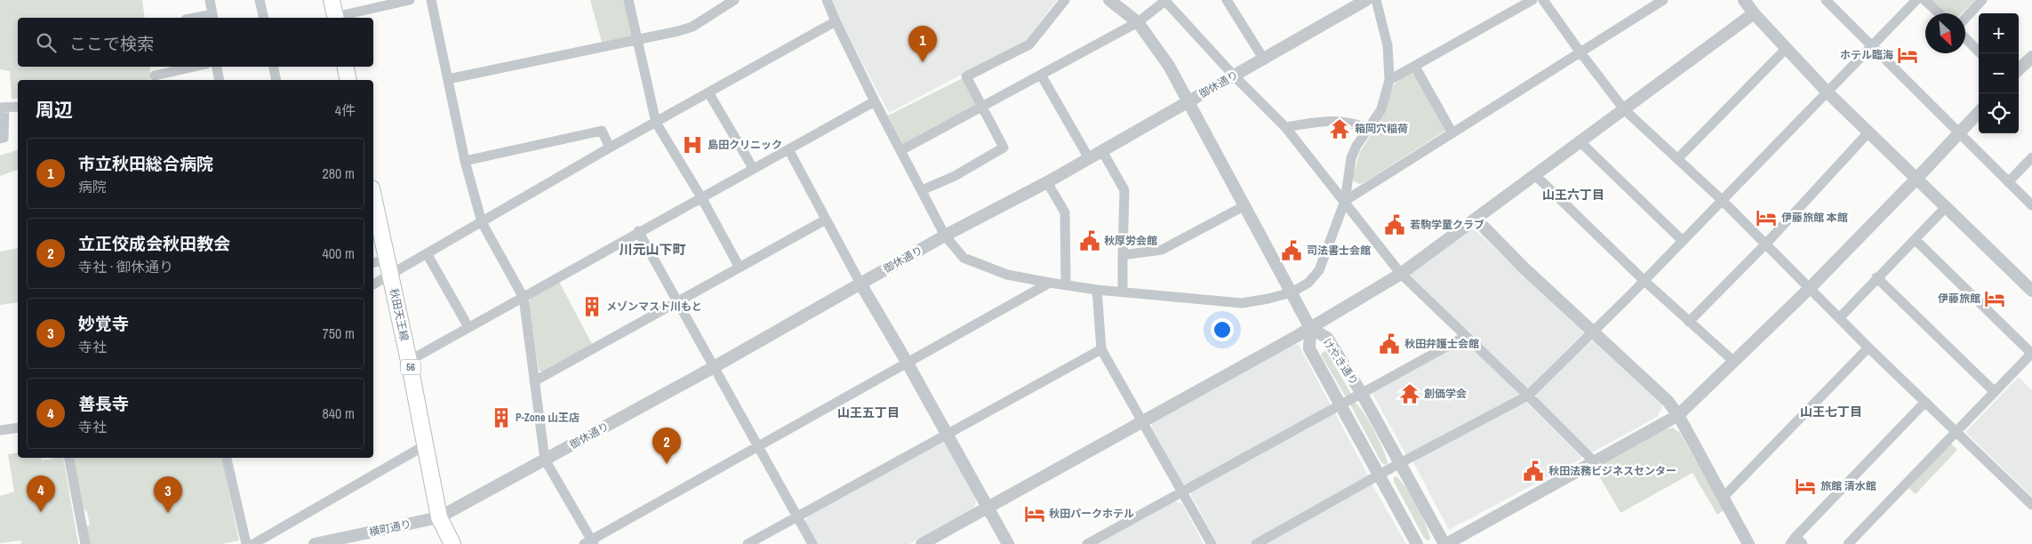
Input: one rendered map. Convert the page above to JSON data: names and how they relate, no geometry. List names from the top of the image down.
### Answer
{
  "streets": {
    "main road": ["秋田天王線", "56"],
    "street": ["御休通り", "けやき通り", "横町通り"]
  },
  "crossings": [
    ["御休通り", "秋田天王線"],
    ["御休通り", "横町通り"],
    ["秋田天王線", "横町通り"]
  ],
  "districts": [
    "山王六丁目",
    "川元山下町",
    "山王七丁目",
    "山王五丁目"
  ],
  "places": {
    "hotel": [
      "ホテル臨海",
      "伊藤旅館 本館",
      "伊藤旅館",
      "旅館 清水館",
      "秋田パークホテル"
    ],
    "temple": ["箱岡穴稲荷", "創価学会"],
    "hospital": ["島田クリニック"],
    "public building": [
      "若駒学童クラブ",
      "秋厚労会館",
      "司法書士会館",
      "秋田弁護士会館",
      "秋田法務ビジネスセンター"
    ],
    "building": ["メゾンマスト川もと", "P-Zone 山王店"]
  },
  "north": "bottom right",
  "page": {
    "map_buttons": ["+", "−"],
    "search": "ここで検索",
    "pins": [
      "1",
      "2",
      "4",
      "3"
    ],
    "heading": ["周辺", "4件"],
    "list": [
      {
        "mark": "1",
        "name": "市立秋田総合病院",
        "note": "病院",
        "value": "280 m"
      },
      {
        "mark": "2",
        "name": "立正佼成会秋田教会",
        "note": "寺社 · 御休通り",
        "value": "400 m"
      },
      {
        "mark": "3",
        "name": "妙覚寺",
        "note": "寺社",
        "value": "750 m"
      },
      {
        "mark": "4",
        "name": "善長寺",
        "note": "寺社",
        "value": "840 m"
      }
    ]
  }
}
